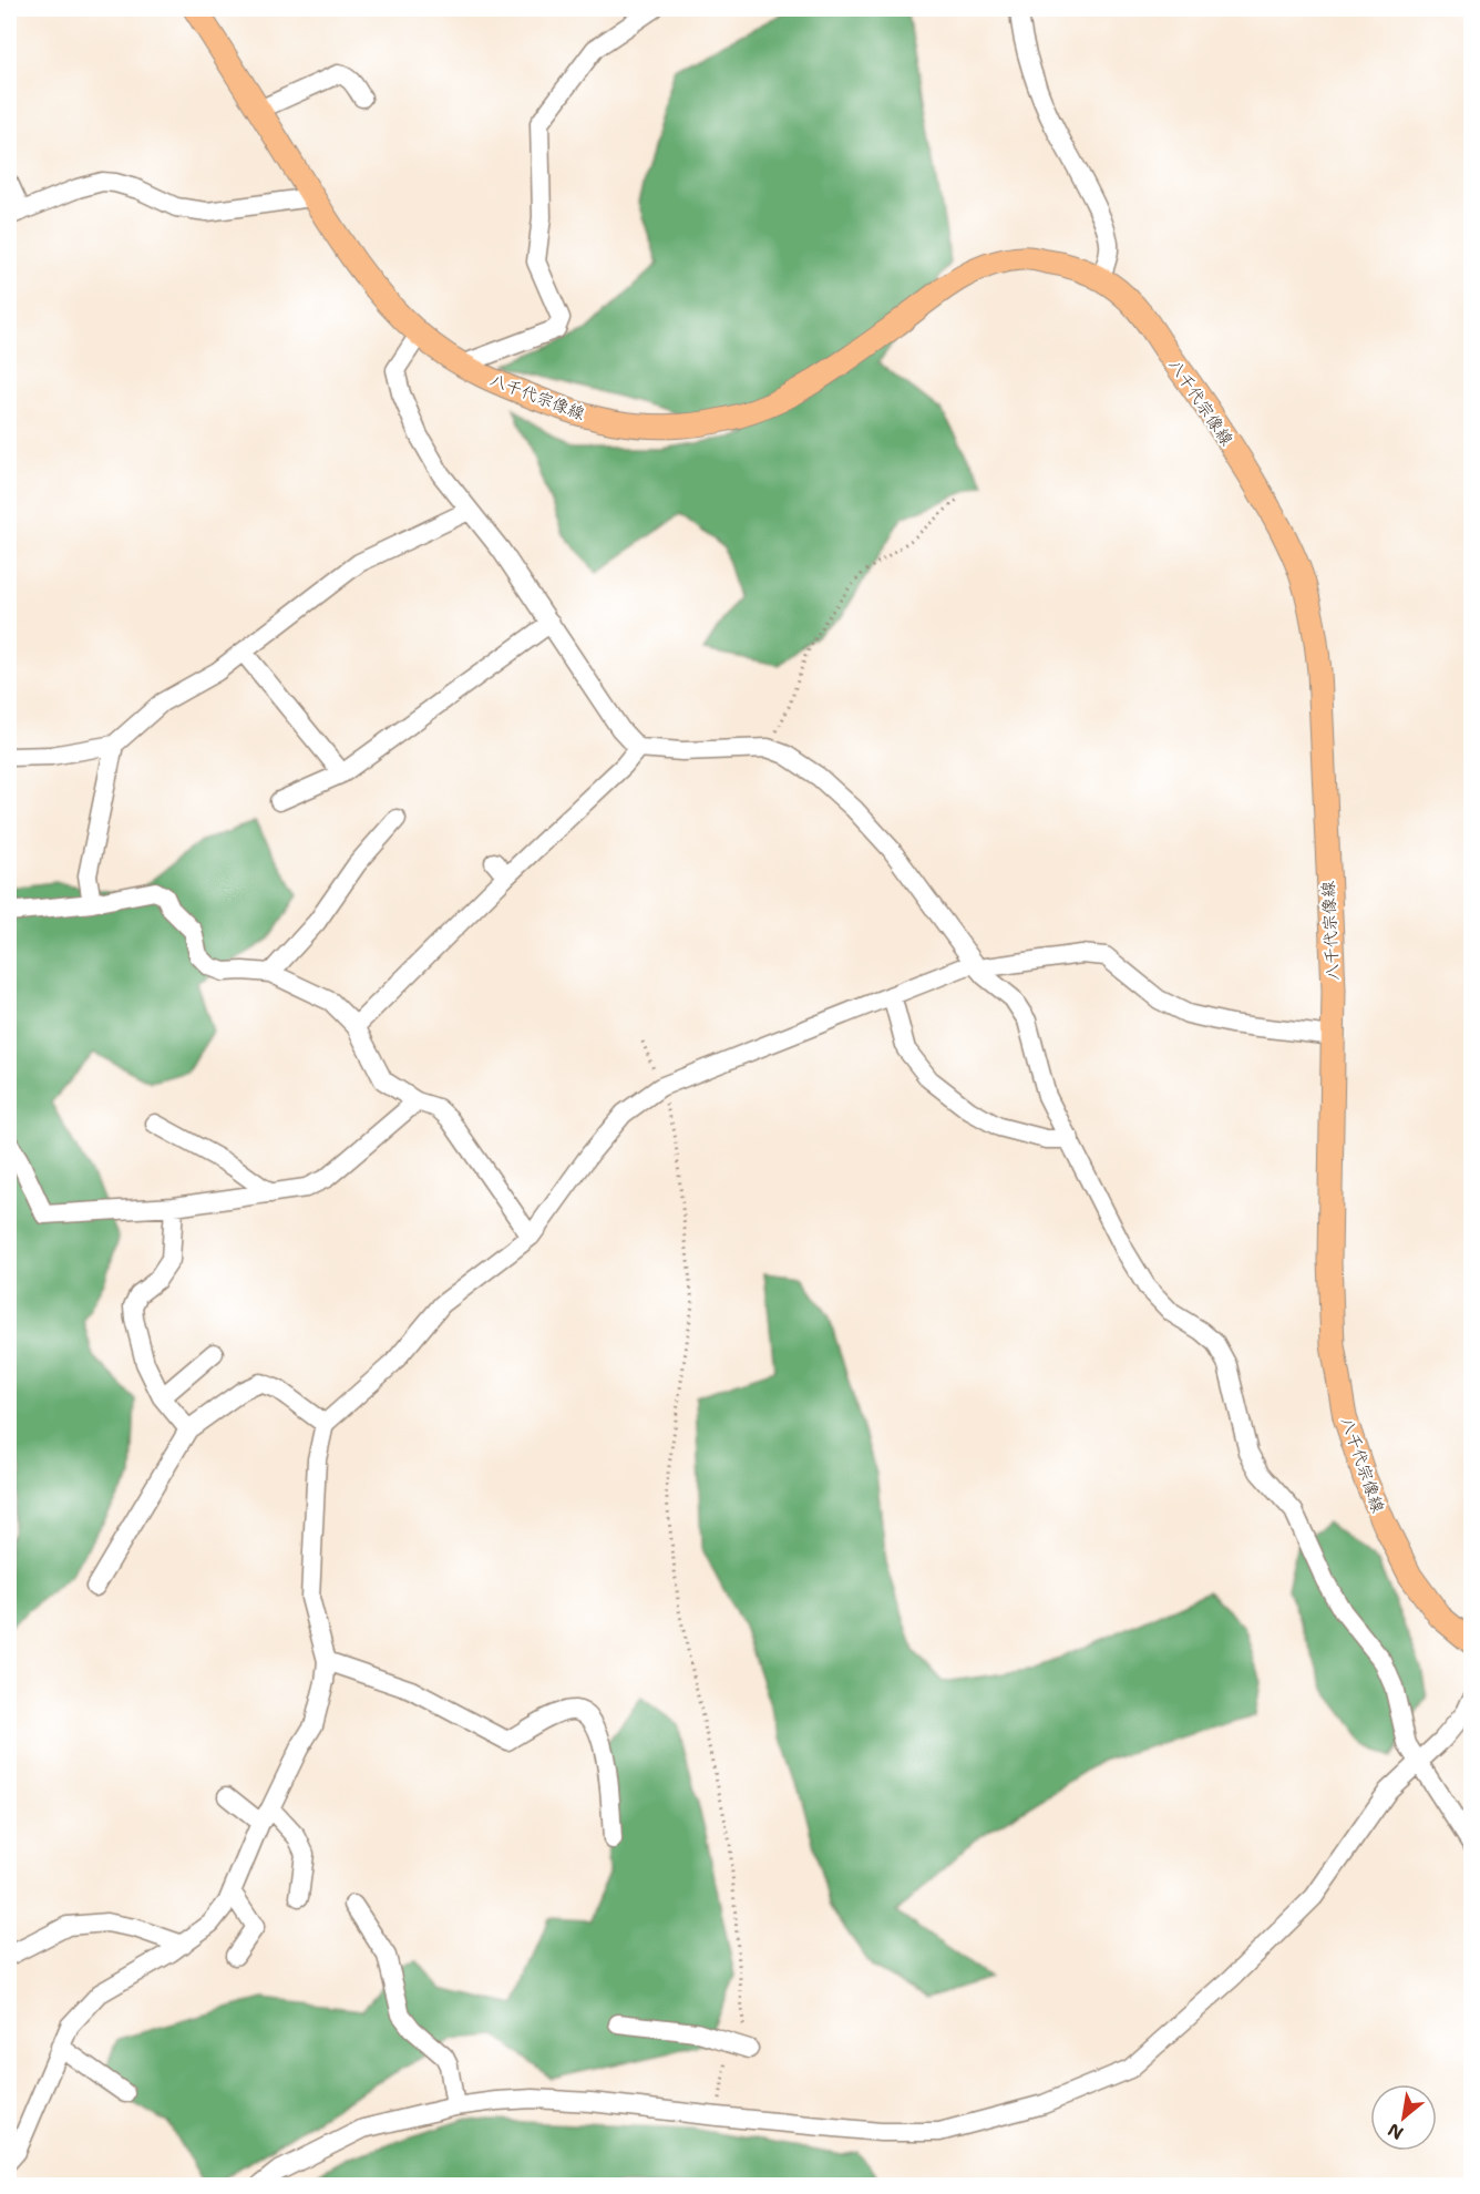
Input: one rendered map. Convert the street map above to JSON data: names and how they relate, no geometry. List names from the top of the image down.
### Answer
{
  "streets": {
    "main road": ["八千代宗像線"]
  },
  "north": "bottom left"
}
